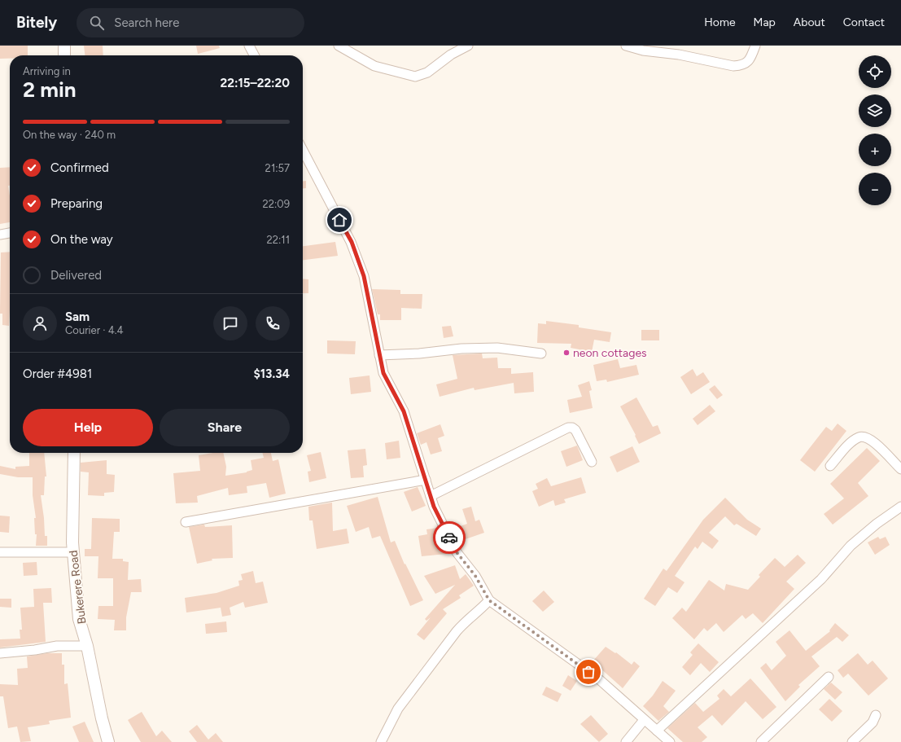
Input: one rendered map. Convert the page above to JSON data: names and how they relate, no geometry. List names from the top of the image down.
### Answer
{
  "streets": {
    "street": ["Bukerere Road"]
  },
  "places": ["neon cottages"],
  "page": {
    "header": "Bitely",
    "search": "Search here",
    "nav": [
      "Home",
      "Map",
      "About",
      "Contact"
    ],
    "map_buttons": ["+", "−"],
    "heading": ["2 min", "Arriving in", "22:15–22:20"],
    "panel": [
      "Sam",
      "Courier · 4.4",
      "Order #4981",
      "$13.34"
    ],
    "bar": "On the way · 240 m",
    "list": [
      ["Confirmed", "21:57"],
      ["Preparing", "22:09"],
      ["On the way", "22:11"],
      "Delivered"
    ],
    "buttons": ["Help", "Share"]
  }
}
